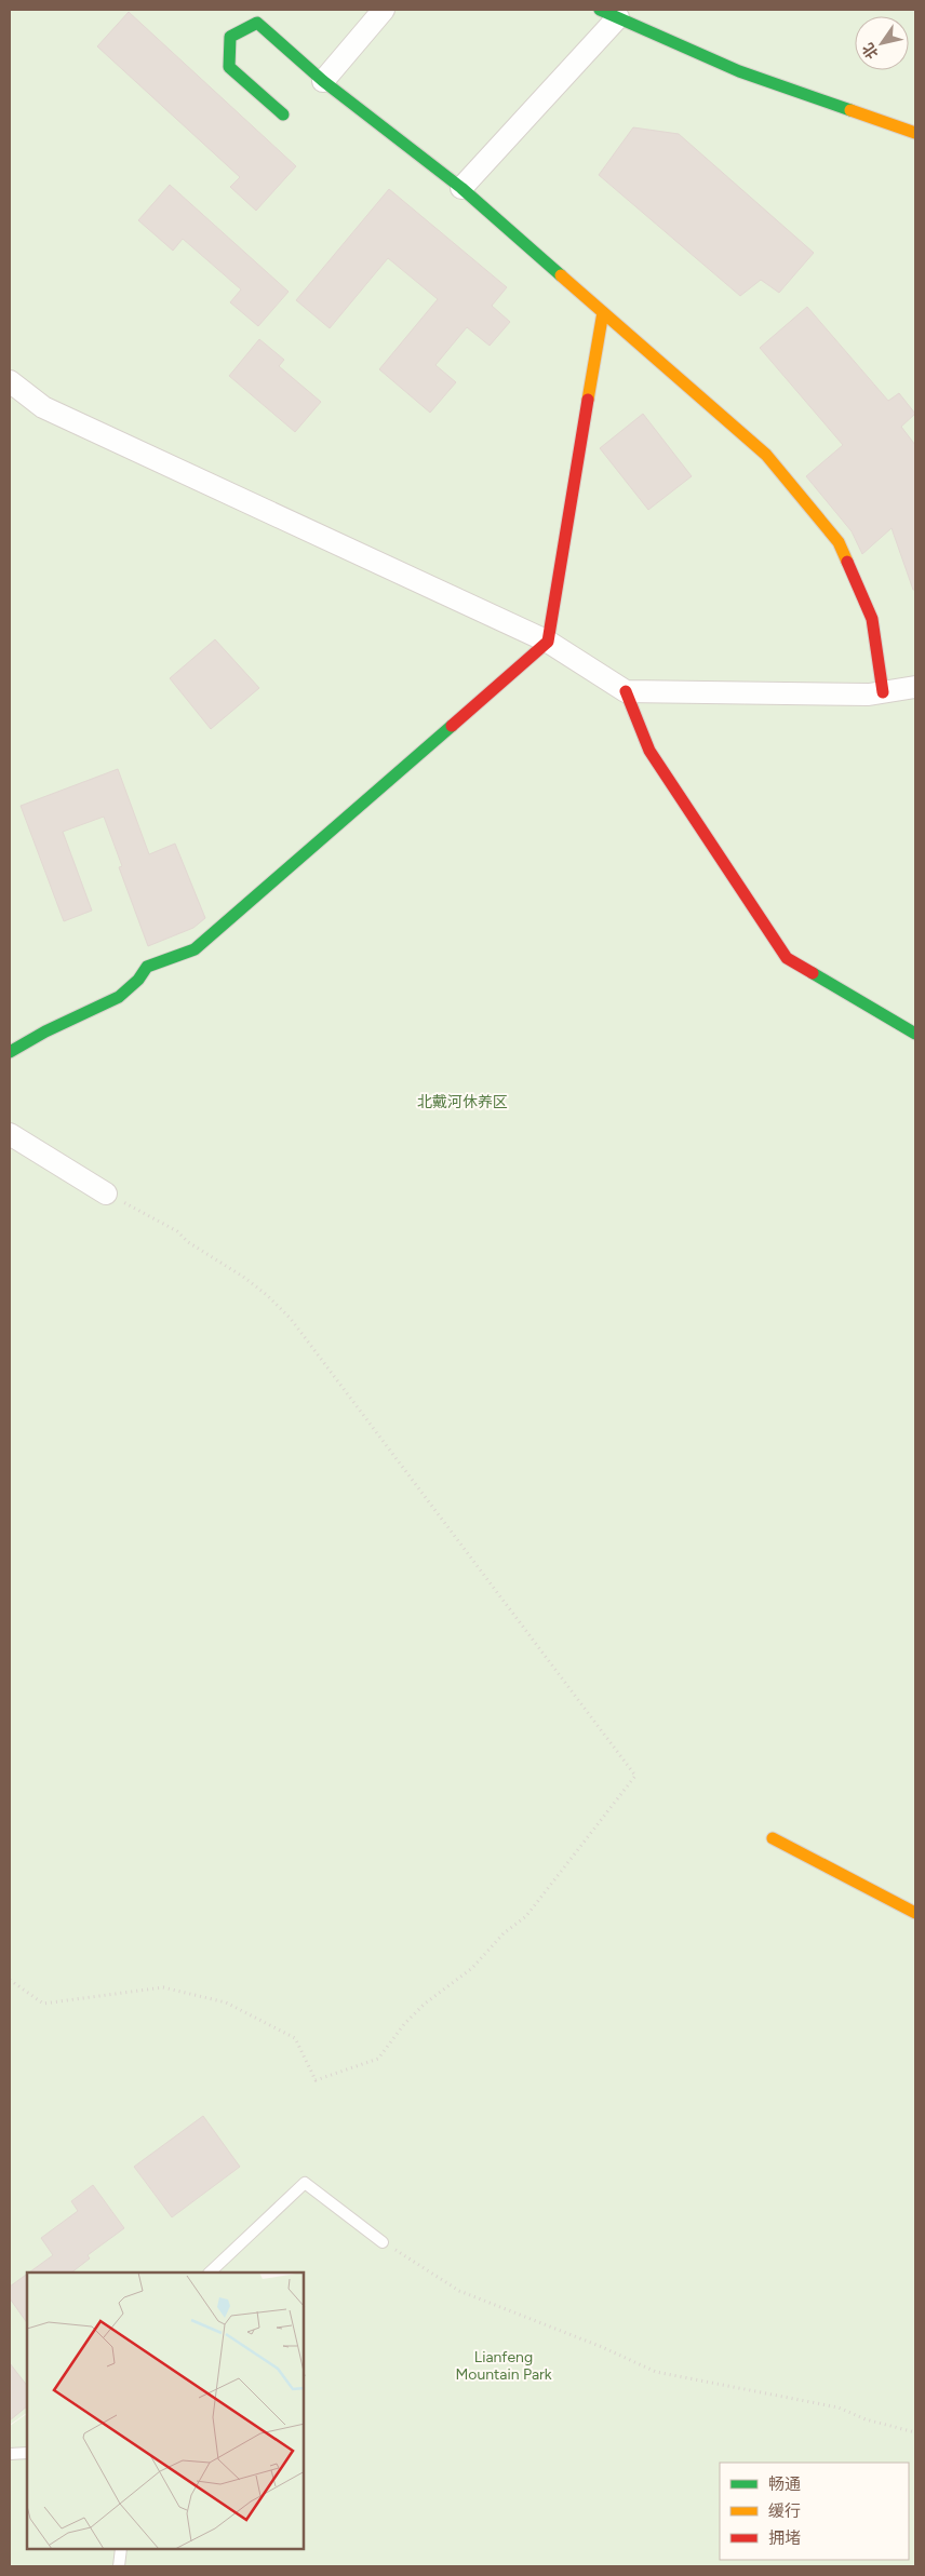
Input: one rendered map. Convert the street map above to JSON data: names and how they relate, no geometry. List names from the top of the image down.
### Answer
{
  "parks": ["北戴河休养区", "Lianfeng Mountain Park"],
  "legend": ["畅通", "缓行", "拥堵"],
  "north": "bottom left"
}
